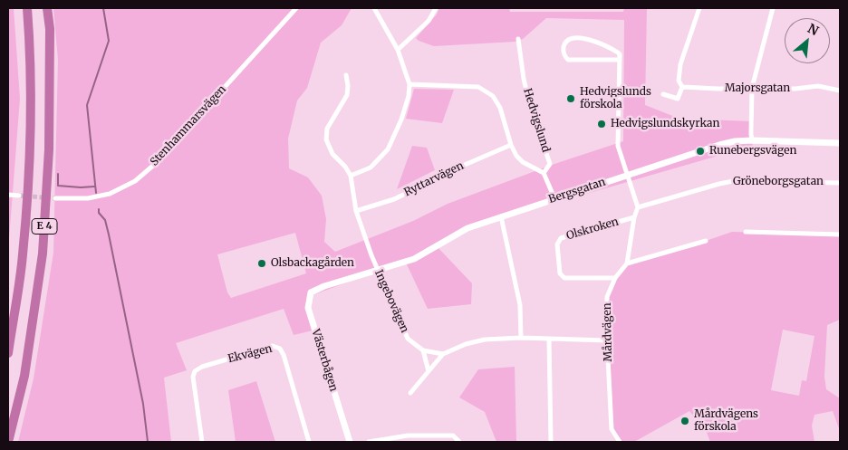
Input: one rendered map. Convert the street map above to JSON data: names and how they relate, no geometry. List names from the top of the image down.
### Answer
{
  "streets": {
    "highway": ["E 4"],
    "street": [
      "Majorsgatan",
      "Hedvigslund",
      "Stenhammarsvägen",
      "Ryttarvägen",
      "Gröneborgsgatan",
      "Bergsgatan",
      "Olskroken",
      "Ingebovägen",
      "Mårdvägen",
      "Ekvägen",
      "Västerbågen"
    ]
  },
  "crossings": [
    ["Ryttarvägen", "Ingebovägen"],
    ["Bergsgatan", "Ingebovägen"],
    ["Bergsgatan", "Västerbågen"],
    ["Olskroken", "Mårdvägen"]
  ],
  "places": [
    "Hedvigslunds förskola",
    "Hedvigslundskyrkan",
    "Runebergsvägen",
    "Olsbackagården",
    "Mårdvägens förskola"
  ],
  "north": "top right"
}
